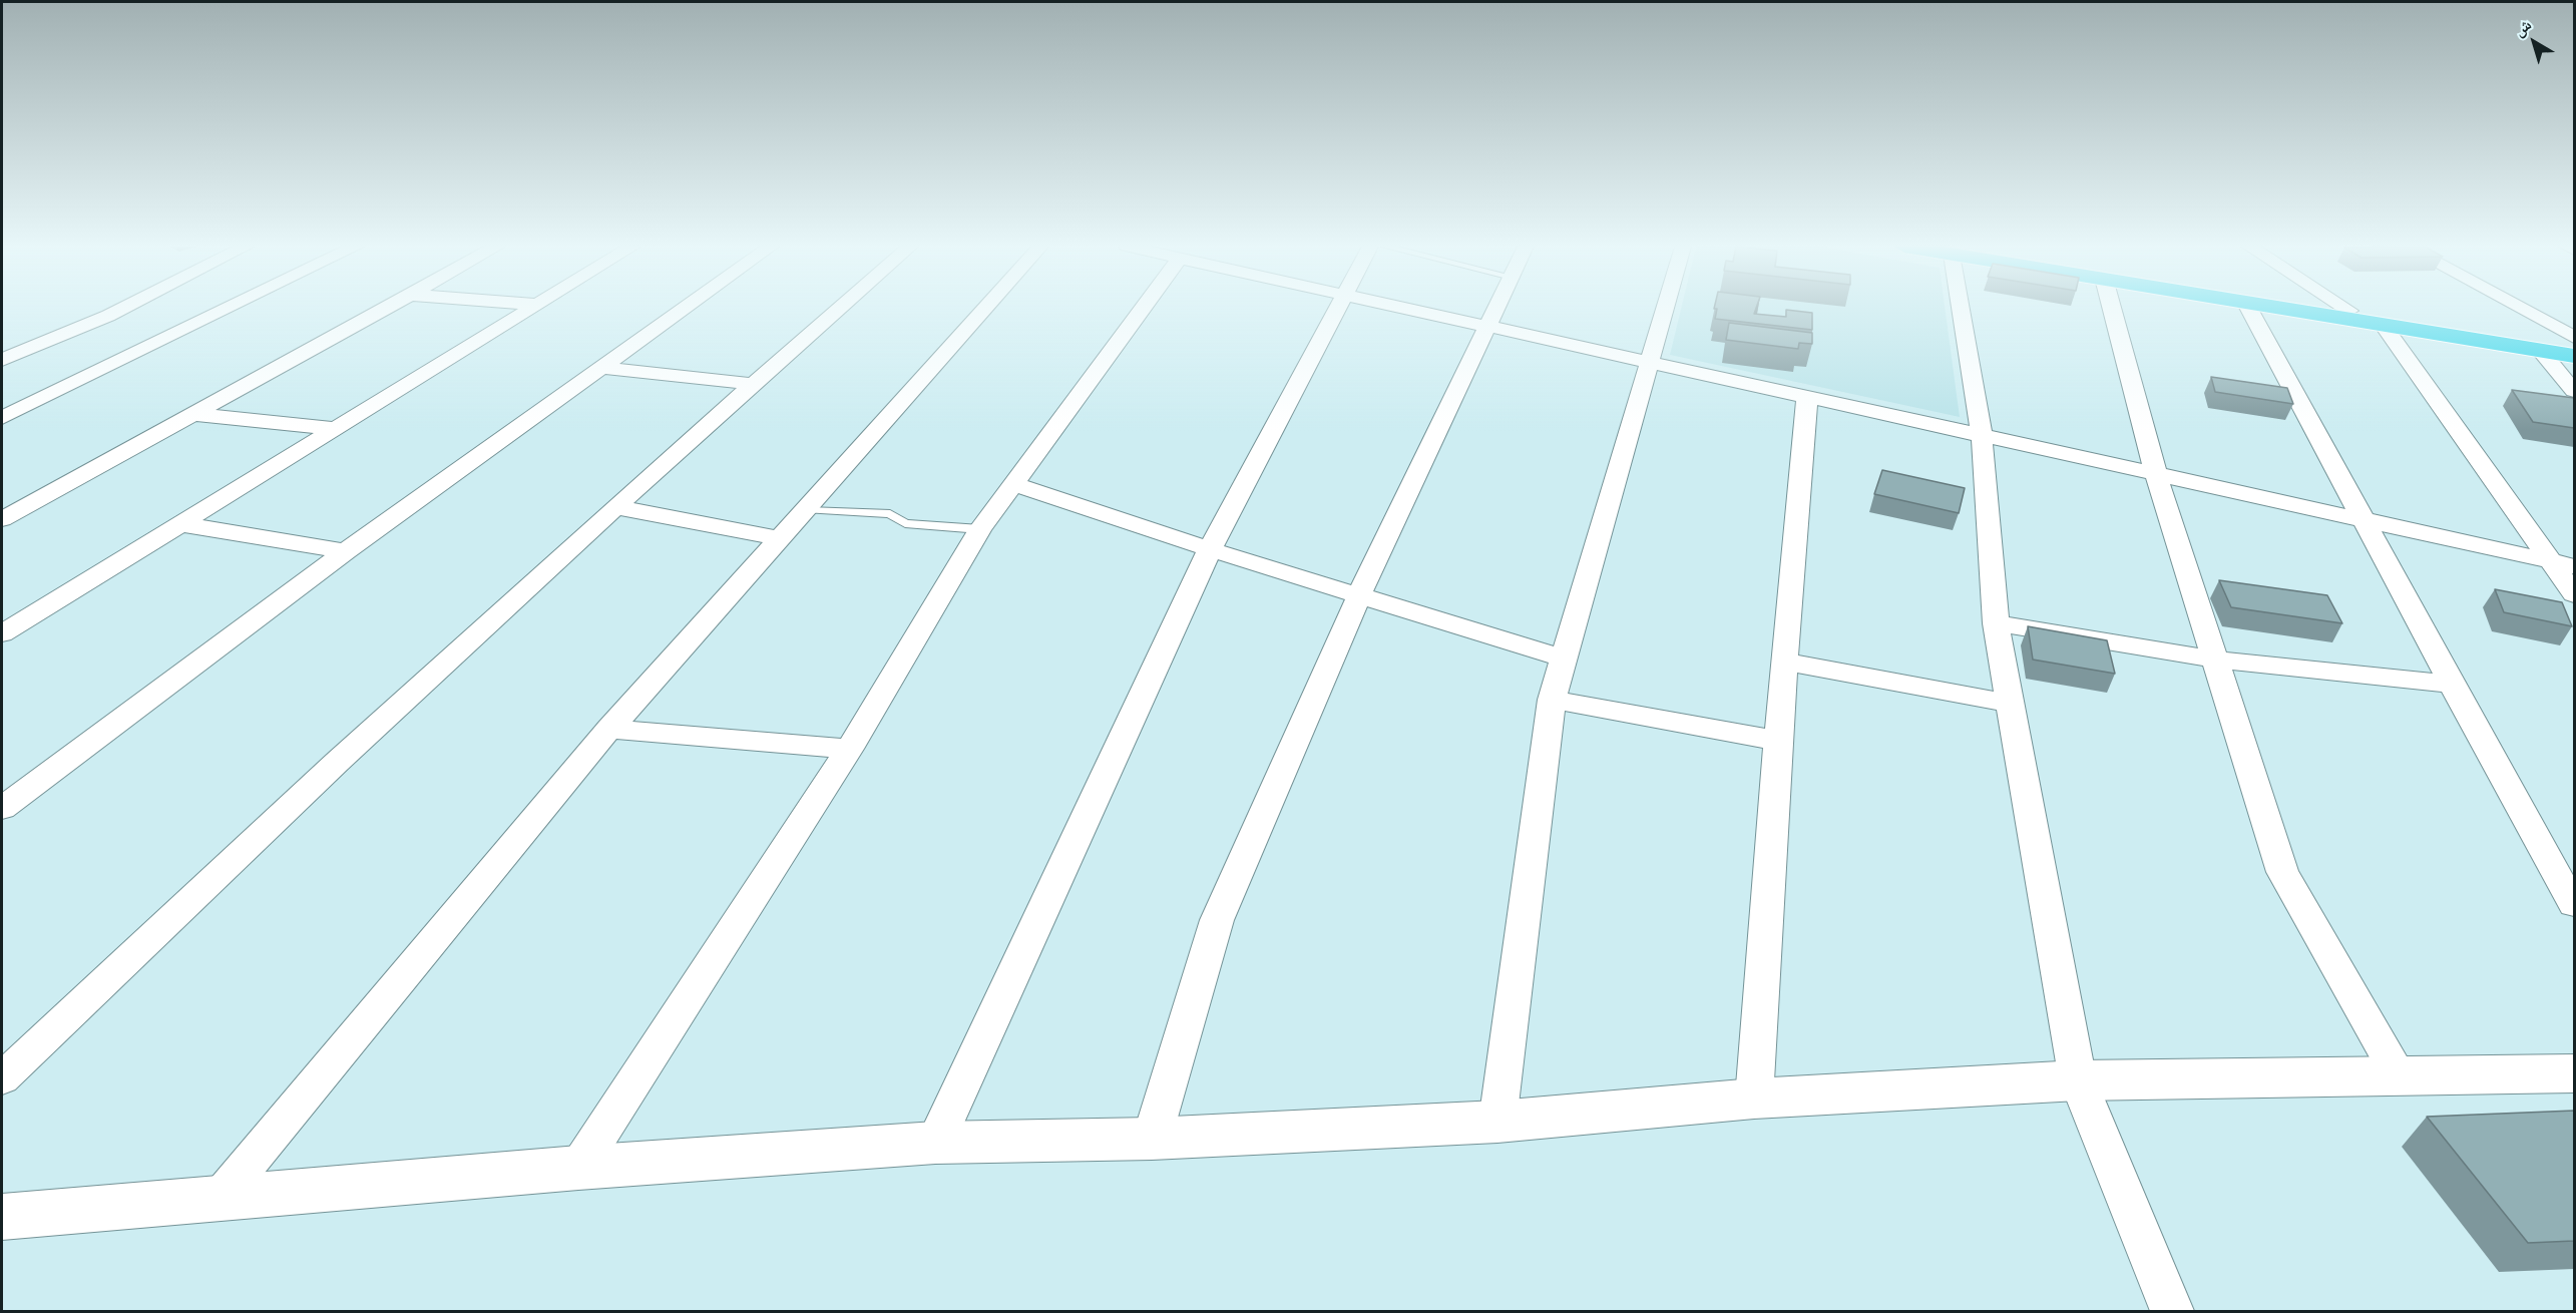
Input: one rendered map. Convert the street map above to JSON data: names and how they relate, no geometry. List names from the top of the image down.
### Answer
{
  "north": "top left"
}
